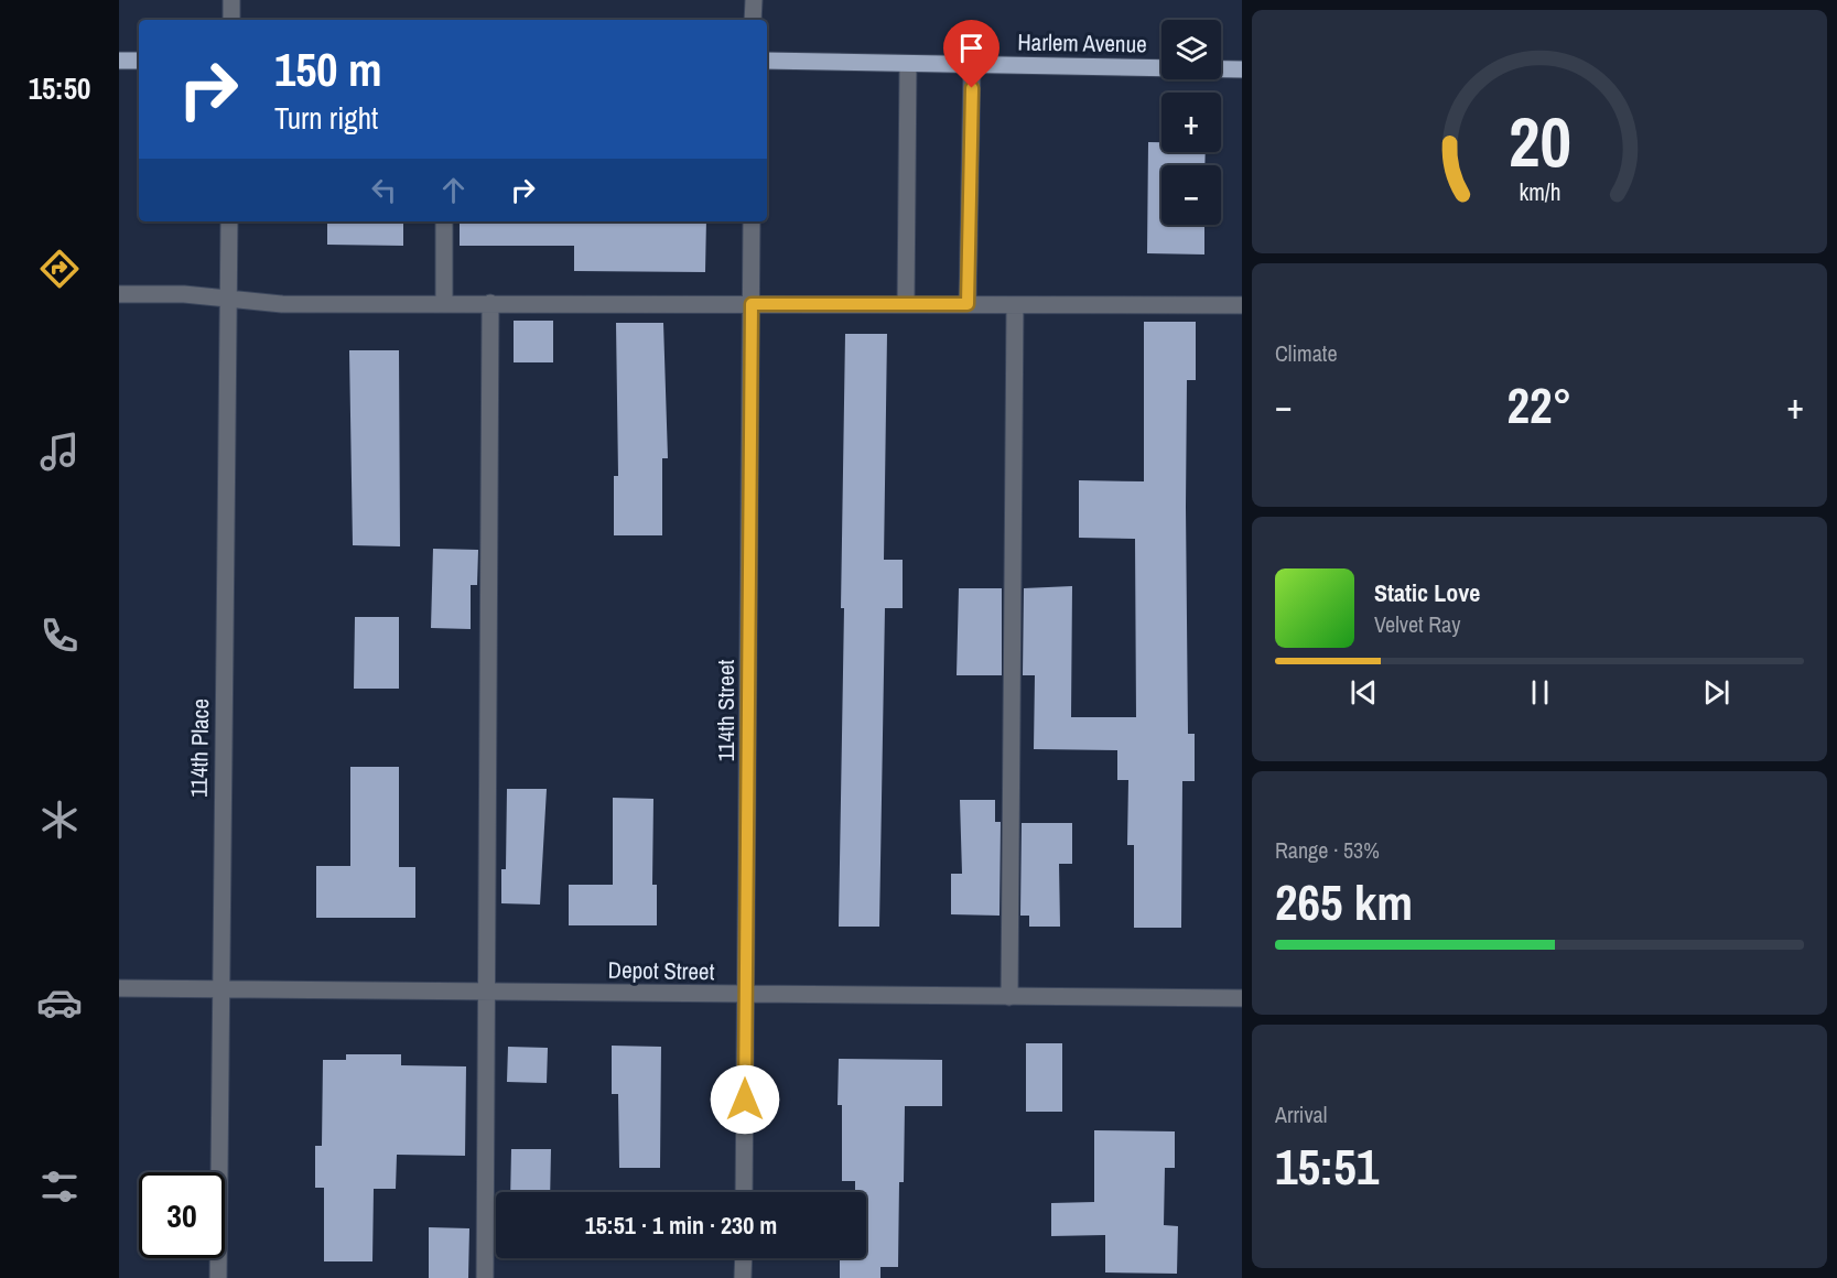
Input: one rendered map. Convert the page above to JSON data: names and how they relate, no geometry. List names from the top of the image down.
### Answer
{
  "streets": {
    "main road": ["Harlem Avenue"],
    "street": ["114th Street", "114th Place", "Depot Street"]
  },
  "crossings": [
    ["114th Street", "Depot Street"],
    ["114th Place", "Depot Street"]
  ],
  "page": {
    "tabs": "15:50",
    "map_buttons": ["+", "−"],
    "turn": ["150 m", "Turn right"],
    "tile": [
      "Climate",
      ["Range · 53%", "265 km"],
      ["Arrival", "15:51"]
    ],
    "heat": ["−", "22°", "+"],
    "song": ["Static Love", "Velvet Ray"],
    "limit": "30",
    "trip": "15:51 · 1 min · 230 m",
    "gauge": ["20", "km/h"]
  }
}
